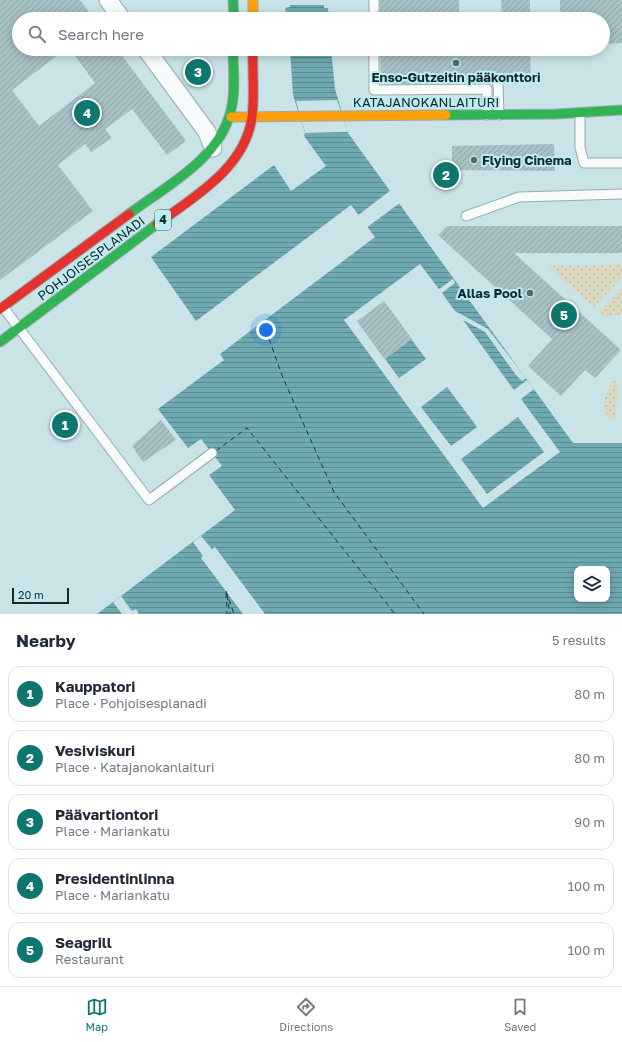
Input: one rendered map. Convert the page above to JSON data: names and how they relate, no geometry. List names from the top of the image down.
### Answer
{
  "streets": {
    "main road": ["KATAJANOKANLAITURI", "4", "POHJOISESPLANADI"]
  },
  "crossings": [
    ["KATAJANOKANLAITURI", "4"],
    ["KATAJANOKANLAITURI", "POHJOISESPLANADI"],
    ["4", "POHJOISESPLANADI"]
  ],
  "places": ["Enso-Gutzeitin pääkonttori", "Flying Cinema", "Allas Pool"],
  "scale_bar": "20 m",
  "page": {
    "search": "Search here",
    "pins": [
      "3",
      "4",
      "2",
      "5",
      "1"
    ],
    "scale": "20 m",
    "heading": ["Nearby", "5 results"],
    "list": [
      {
        "mark": "1",
        "name": "Kauppatori",
        "note": "Place · Pohjoisesplanadi",
        "value": "80 m"
      },
      {
        "mark": "2",
        "name": "Vesiviskuri",
        "note": "Place · Katajanokanlaituri",
        "value": "80 m"
      },
      {
        "mark": "3",
        "name": "Päävartiontori",
        "note": "Place · Mariankatu",
        "value": "90 m"
      },
      {
        "mark": "4",
        "name": "Presidentinlinna",
        "note": "Place · Mariankatu",
        "value": "100 m"
      },
      {
        "mark": "5",
        "name": "Seagrill",
        "note": "Restaurant",
        "value": "100 m"
      }
    ],
    "nav": ["Map", "Directions", "Saved"]
  }
}
